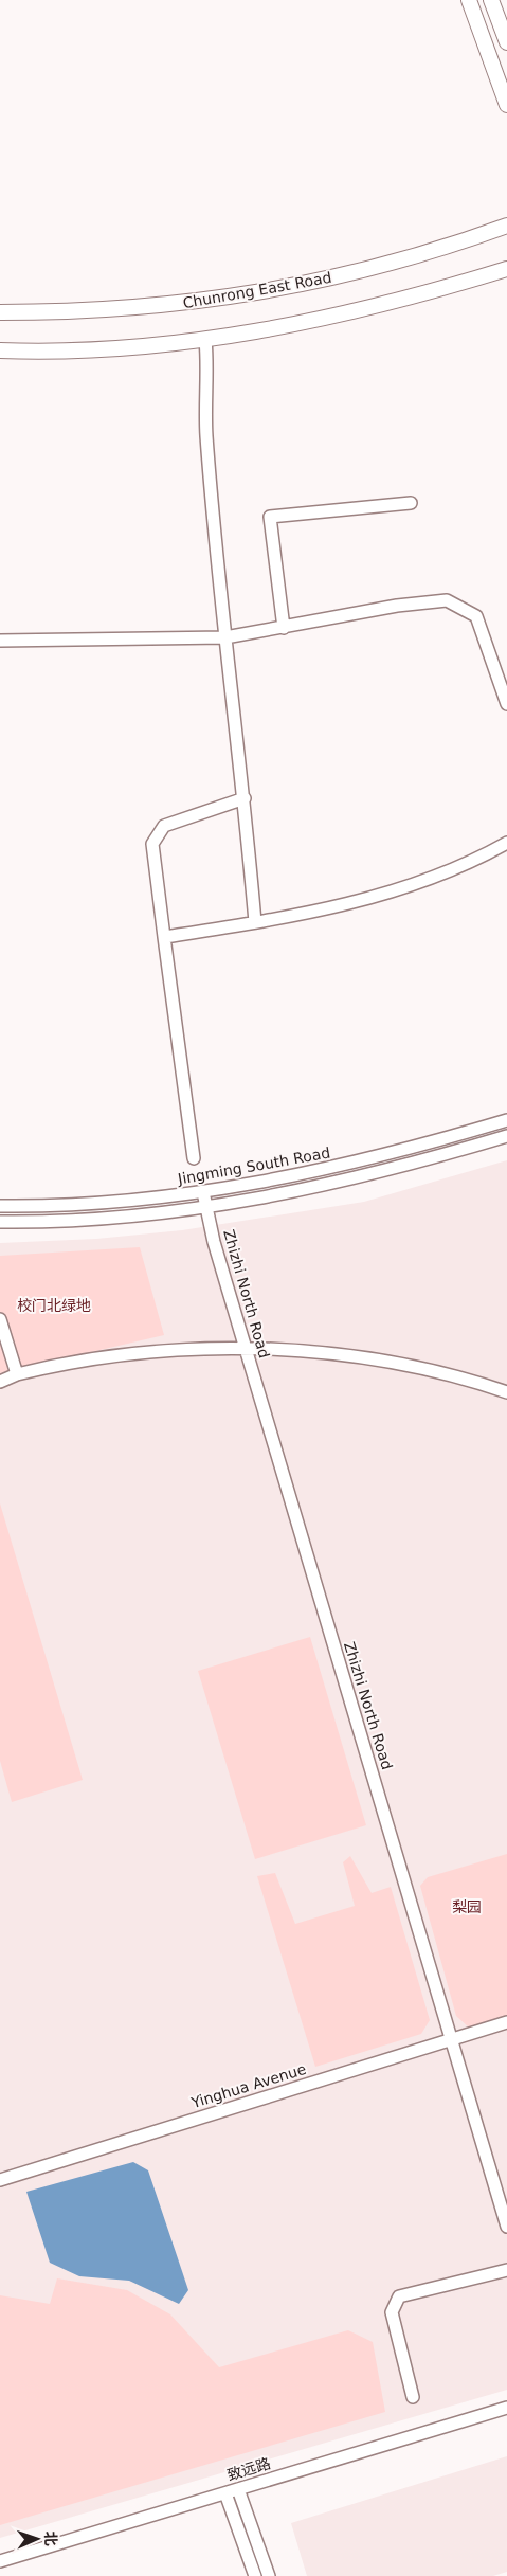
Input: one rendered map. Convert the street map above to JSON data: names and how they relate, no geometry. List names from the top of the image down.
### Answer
{
  "streets": {
    "main road": ["Chunrong East Road"],
    "street": [
      "Jingming South Road",
      "Zhizhi North Road",
      "Yinghua Avenue",
      "致远路"
    ]
  },
  "crossings": [
    ["Jingming South Road", "Zhizhi North Road"],
    ["Zhizhi North Road", "Yinghua Avenue"]
  ],
  "parks": ["校门北绿地", "梨园"],
  "north": "right"
}
